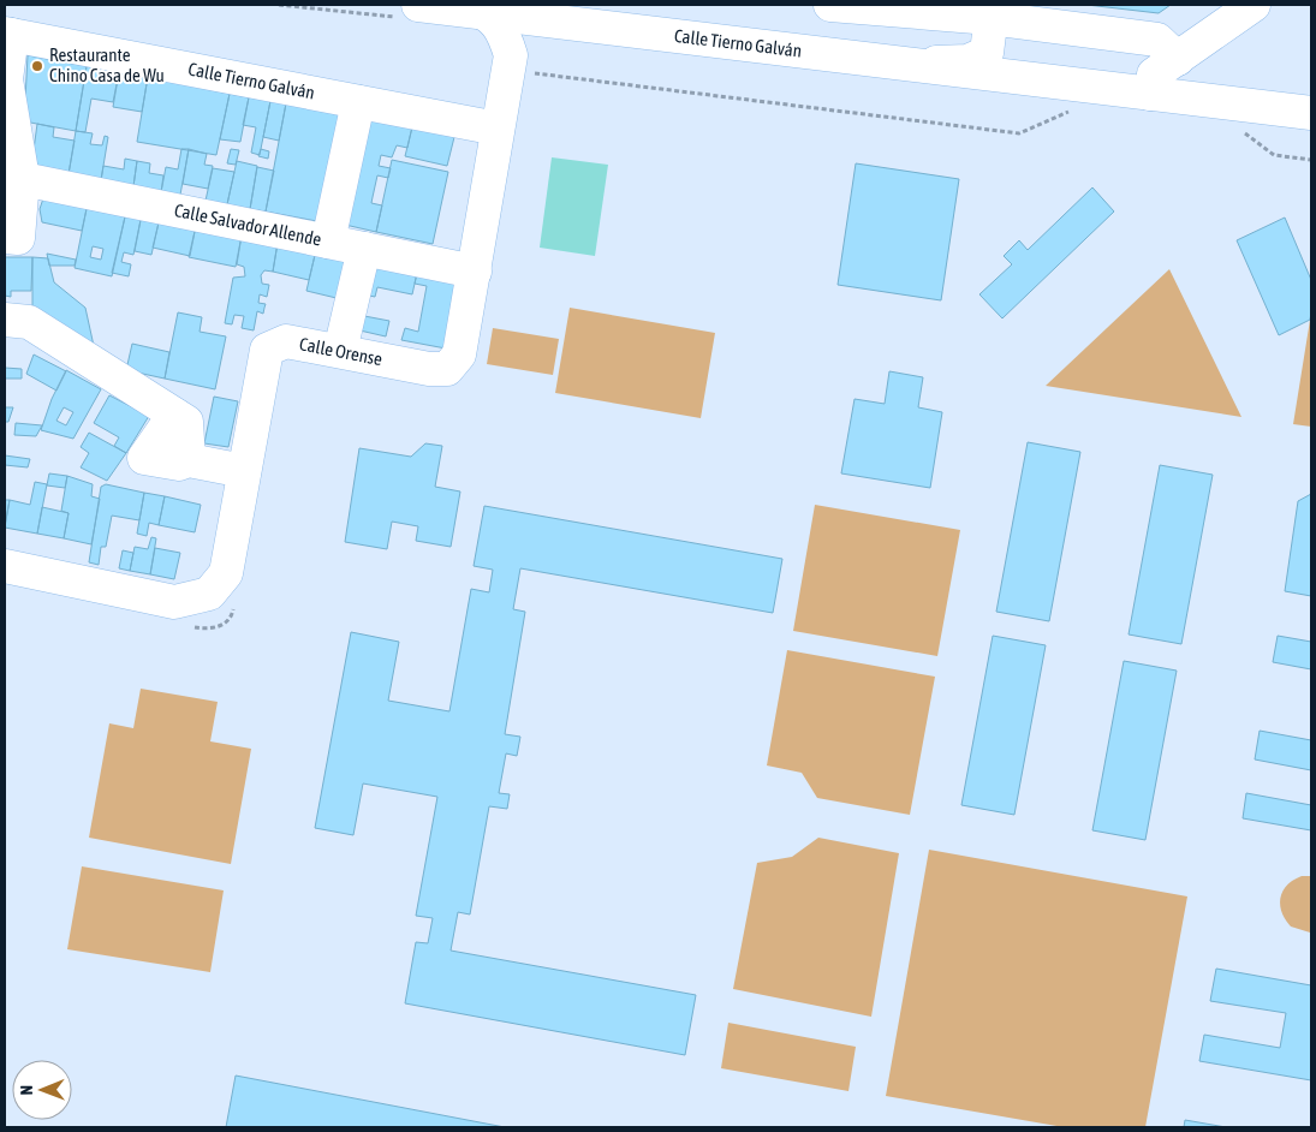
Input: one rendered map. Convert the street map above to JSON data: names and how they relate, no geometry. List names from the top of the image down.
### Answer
{
  "streets": {
    "main road": ["Calle Tierno Galván", "Calle Salvador Allende", "Calle Orense"]
  },
  "crossings": [
    ["Calle Tierno Galván", "Calle Orense"],
    ["Calle Salvador Allende", "Calle Orense"]
  ],
  "places": ["Restaurante Chino Casa de Wu"],
  "north": "left"
}
